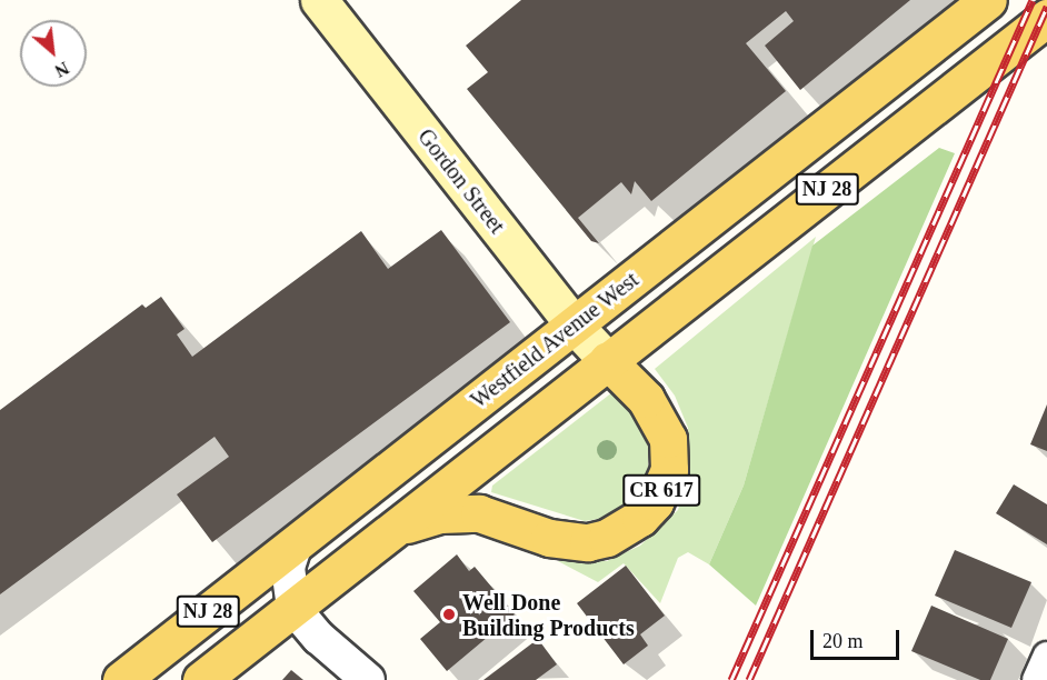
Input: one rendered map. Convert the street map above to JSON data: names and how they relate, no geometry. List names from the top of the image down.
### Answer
{
  "streets": {
    "main road": [
      "Gordon Street",
      "NJ 28",
      "Westfield Avenue West",
      "CR 617"
    ]
  },
  "crossings": [
    ["Gordon Street", "NJ 28"],
    ["Gordon Street", "Westfield Avenue West"],
    ["Gordon Street", "CR 617"],
    ["NJ 28", "CR 617"]
  ],
  "places": ["Well Done Building Products"],
  "scale_bar": "20 m",
  "north": "bottom right"
}
